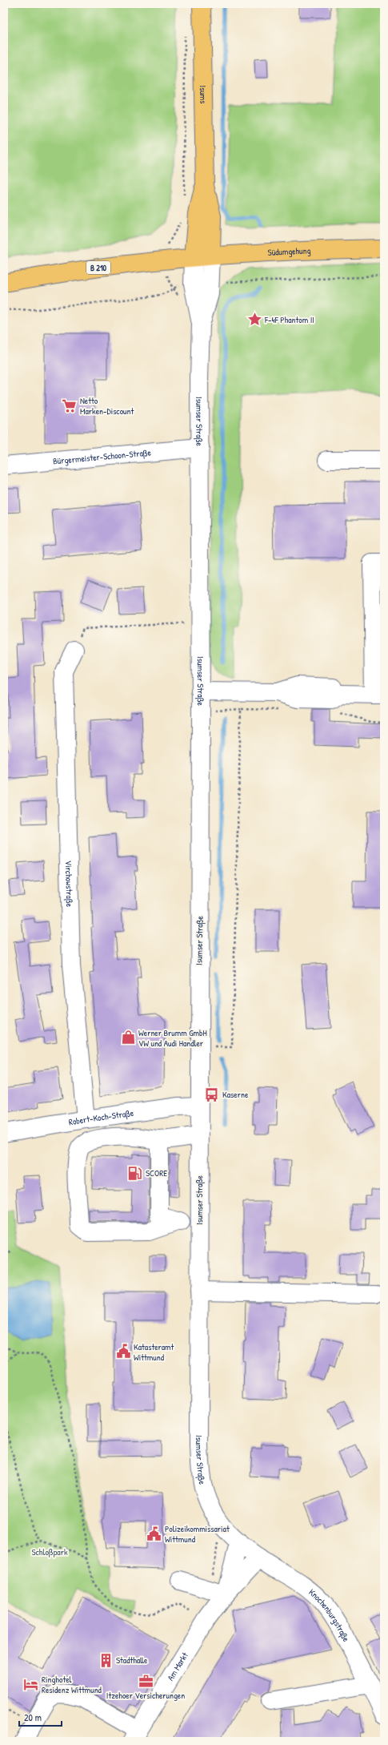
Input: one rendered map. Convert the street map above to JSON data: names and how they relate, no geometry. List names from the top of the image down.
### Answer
{
  "streets": {
    "main road": ["Isums", "Südumgehung", "B 210"],
    "street": [
      "Isumser Straße",
      "Bürgermeister-Schoon-Straße",
      "Virchowstraße",
      "Robert-Koch-Straße",
      "Knochenburgstraße",
      "Am Markt"
    ]
  },
  "crossings": [
    ["Isums", "Südumgehung"],
    ["Isums", "B 210"],
    ["Isums", "Isumser Straße"],
    ["Südumgehung", "B 210"],
    ["Südumgehung", "Isumser Straße"],
    ["B 210", "Isumser Straße"],
    ["Isumser Straße", "Bürgermeister-Schoon-Straße"],
    ["Isumser Straße", "Robert-Koch-Straße"],
    ["Isumser Straße", "Knochenburgstraße"],
    ["Isumser Straße", "Am Markt"],
    ["Virchowstraße", "Robert-Koch-Straße"],
    ["Knochenburgstraße", "Am Markt"]
  ],
  "parks": ["Schloßpark"],
  "places": {
    "place": ["F-4F Phantom II"],
    "supermarket": ["Netto Marken-Discount"],
    "shop": ["Werner Brumm GmbH VW und Audi Handler"],
    "bus stop": ["Kaserne"],
    "fuel station": ["SCORE"],
    "public building": ["Katasteramt Wittmund", "Polizeikommissariat Wittmund"],
    "building": ["Stadthalle"],
    "office": ["Itzehoer Versicherungen"],
    "hotel": ["Ringhotel Residenz Wittmund"]
  },
  "scale_bar": "20 m"
}
